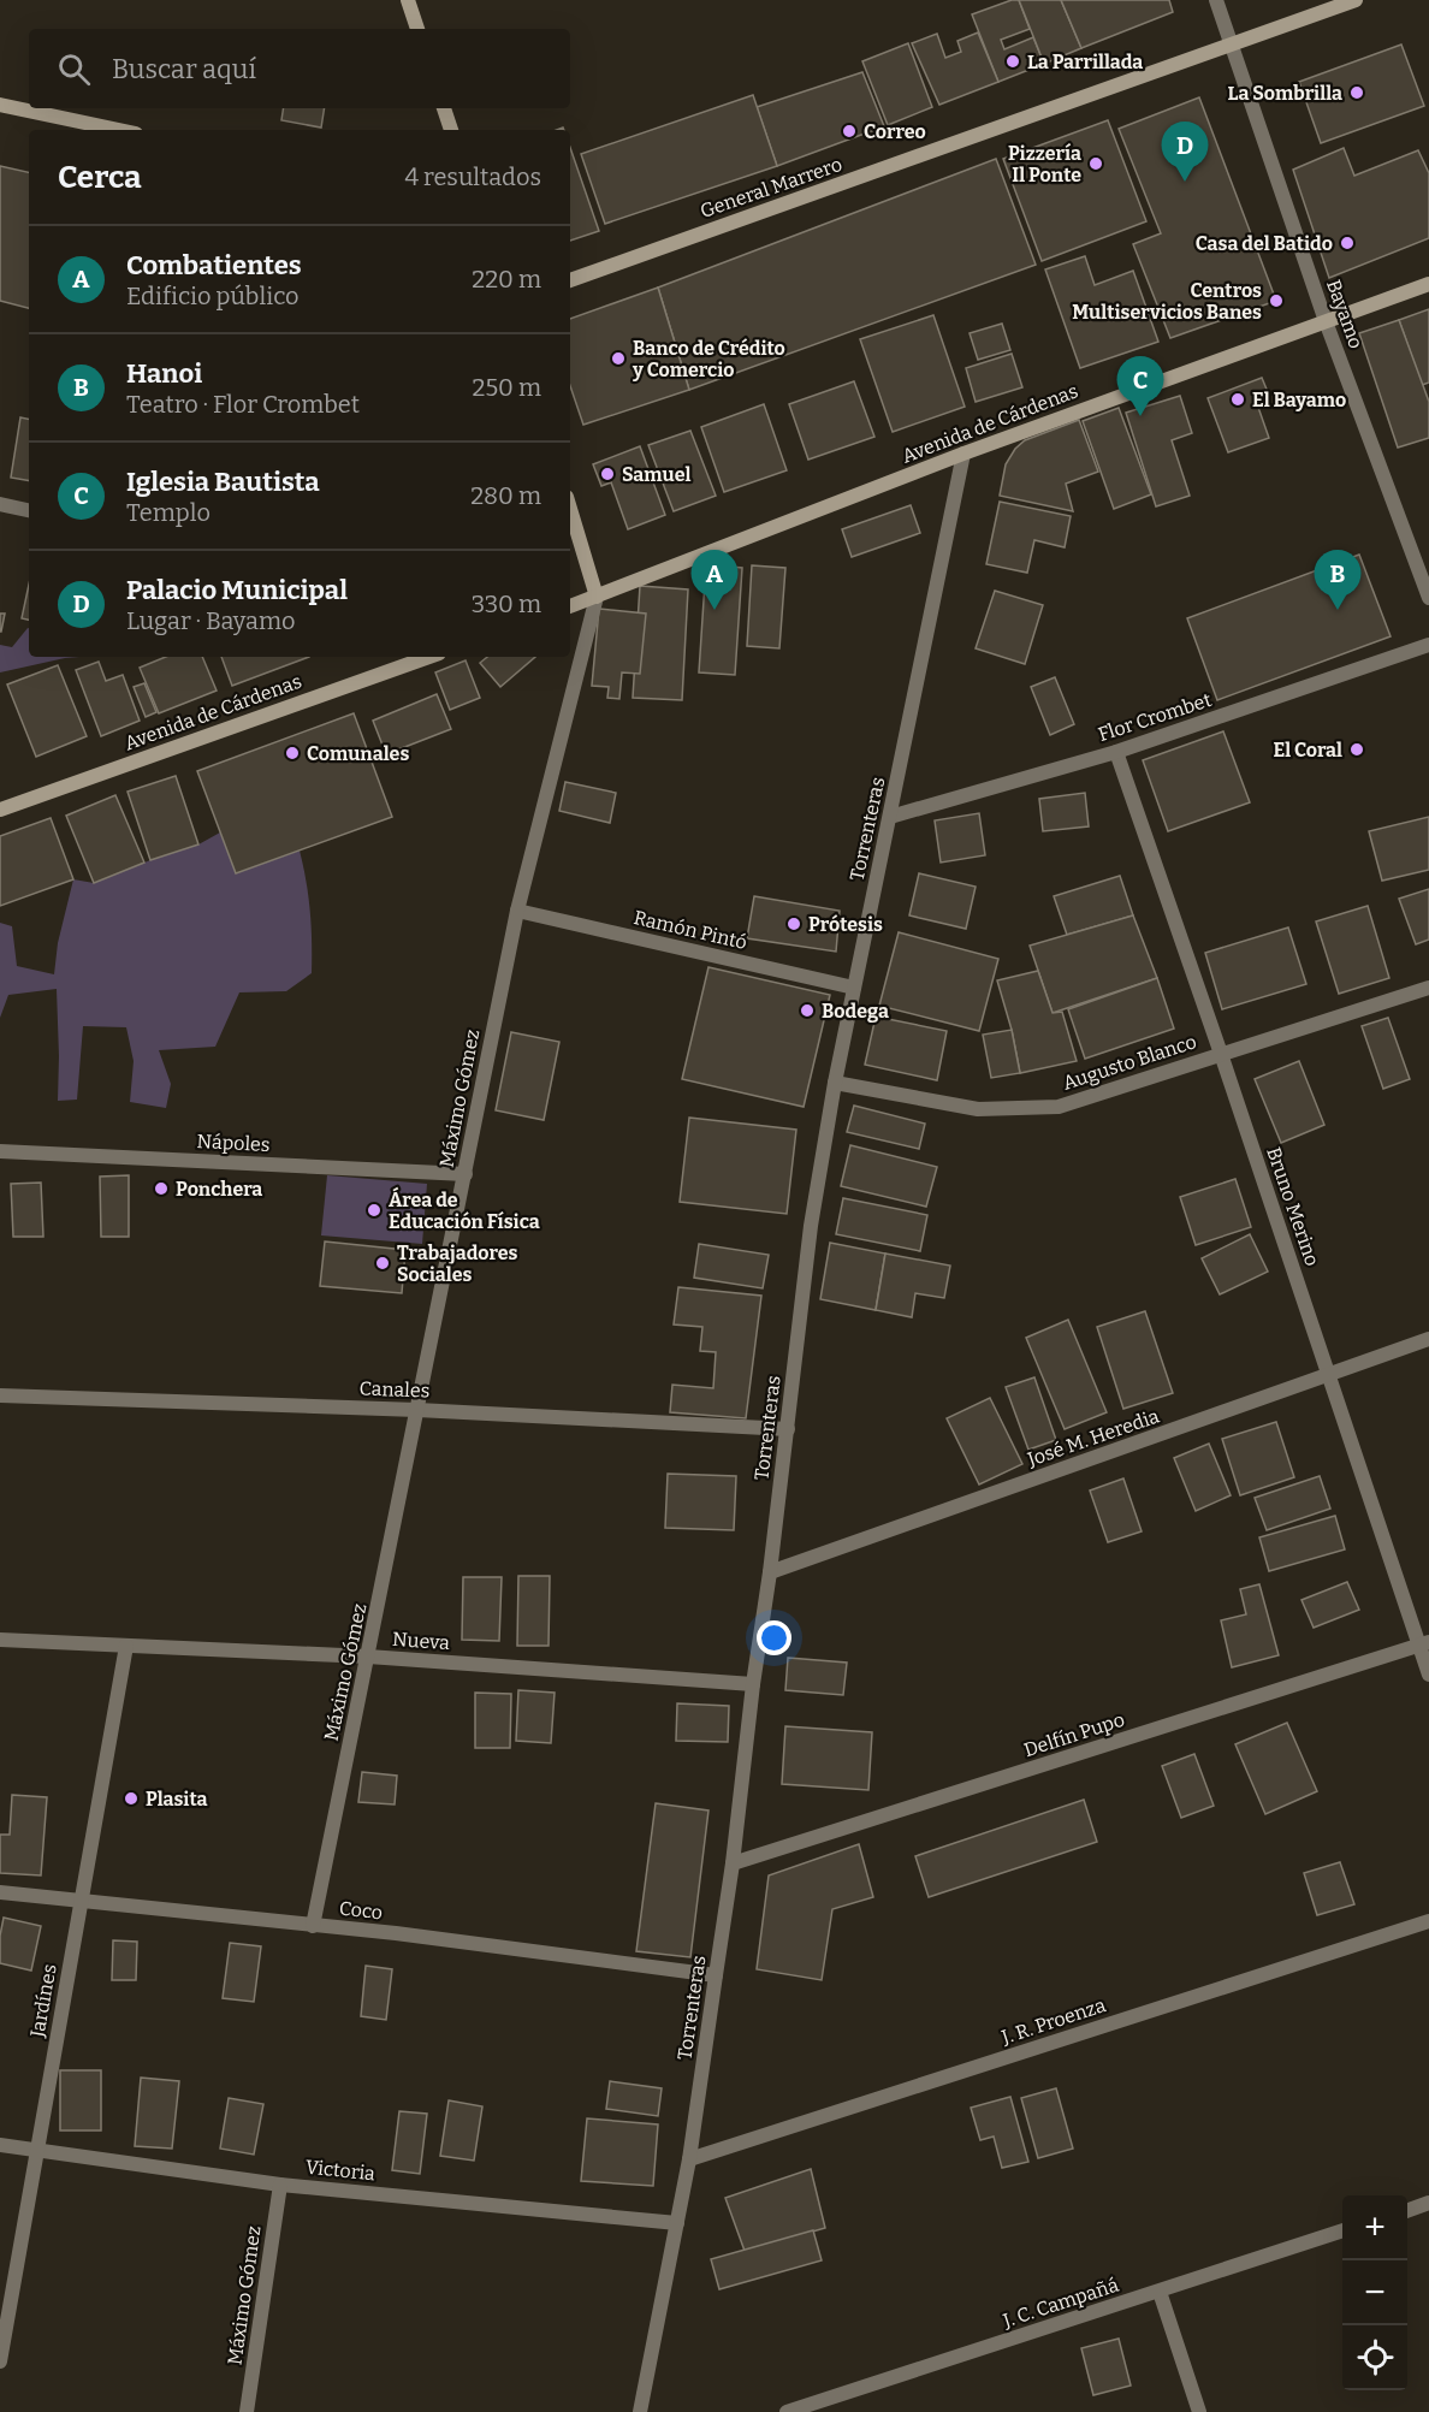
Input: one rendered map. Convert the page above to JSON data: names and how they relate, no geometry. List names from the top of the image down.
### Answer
{
  "streets": {
    "main road": ["General Marrero", "Avenida de Cárdenas"],
    "street": [
      "Bayamo",
      "Flor Crombet",
      "Torrenteras",
      "Ramón Pintó",
      "Augusto Blanco",
      "Máximo Gómez",
      "Nápoles",
      "Bruno Merino",
      "Canales",
      "José M. Heredia",
      "Nueva",
      "Delfín Pupo",
      "Coco",
      "Jardínes",
      "J. R. Proenza",
      "Victoria",
      "J. C. Campañá"
    ]
  },
  "crossings": [
    ["General Marrero", "Bayamo"],
    ["Bayamo", "Avenida de Cárdenas"],
    ["Avenida de Cárdenas", "Torrenteras"],
    ["Avenida de Cárdenas", "Máximo Gómez"],
    ["Flor Crombet", "Torrenteras"],
    ["Flor Crombet", "Bruno Merino"],
    ["Torrenteras", "Ramón Pintó"],
    ["Torrenteras", "Augusto Blanco"],
    ["Torrenteras", "Canales"],
    ["Torrenteras", "José M. Heredia"],
    ["Torrenteras", "Nueva"],
    ["Torrenteras", "Delfín Pupo"],
    ["Torrenteras", "Coco"],
    ["Torrenteras", "J. R. Proenza"],
    ["Torrenteras", "Victoria"],
    ["Ramón Pintó", "Máximo Gómez"],
    ["Augusto Blanco", "Bruno Merino"],
    ["Máximo Gómez", "Nápoles"],
    ["Máximo Gómez", "Canales"],
    ["Máximo Gómez", "Nueva"],
    ["Máximo Gómez", "Coco"],
    ["Máximo Gómez", "Victoria"],
    ["Bruno Merino", "José M. Heredia"],
    ["Bruno Merino", "Delfín Pupo"],
    ["Nueva", "Jardínes"],
    ["Coco", "Jardínes"],
    ["Jardínes", "Victoria"]
  ],
  "places": [
    "La Parrillada",
    "La Sombrilla",
    "Correo",
    "Pizzería Il Ponte",
    "Casa del Batido",
    "Centros Multiservicios Banes",
    "Banco de Crédito y Comercio",
    "El Bayamo",
    "Samuel",
    "El Coral",
    "Comunales",
    "Prótesis",
    "Bodega",
    "Ponchera",
    "Área de Educación Física",
    "Trabajadores Sociales",
    "Plasita"
  ],
  "page": {
    "search": "Buscar aquí",
    "pins": [
      "D",
      "C",
      "A",
      "B"
    ],
    "heading": ["Cerca", "4 resultados"],
    "list": [
      {
        "mark": "A",
        "name": "Combatientes",
        "note": "Edificio público",
        "value": "220 m"
      },
      {
        "mark": "B",
        "name": "Hanoi",
        "note": "Teatro · Flor Crombet",
        "value": "250 m"
      },
      {
        "mark": "C",
        "name": "Iglesia Bautista",
        "note": "Templo",
        "value": "280 m"
      },
      {
        "mark": "D",
        "name": "Palacio Municipal",
        "note": "Lugar · Bayamo",
        "value": "330 m"
      }
    ],
    "map_buttons": ["+", "−"]
  }
}
